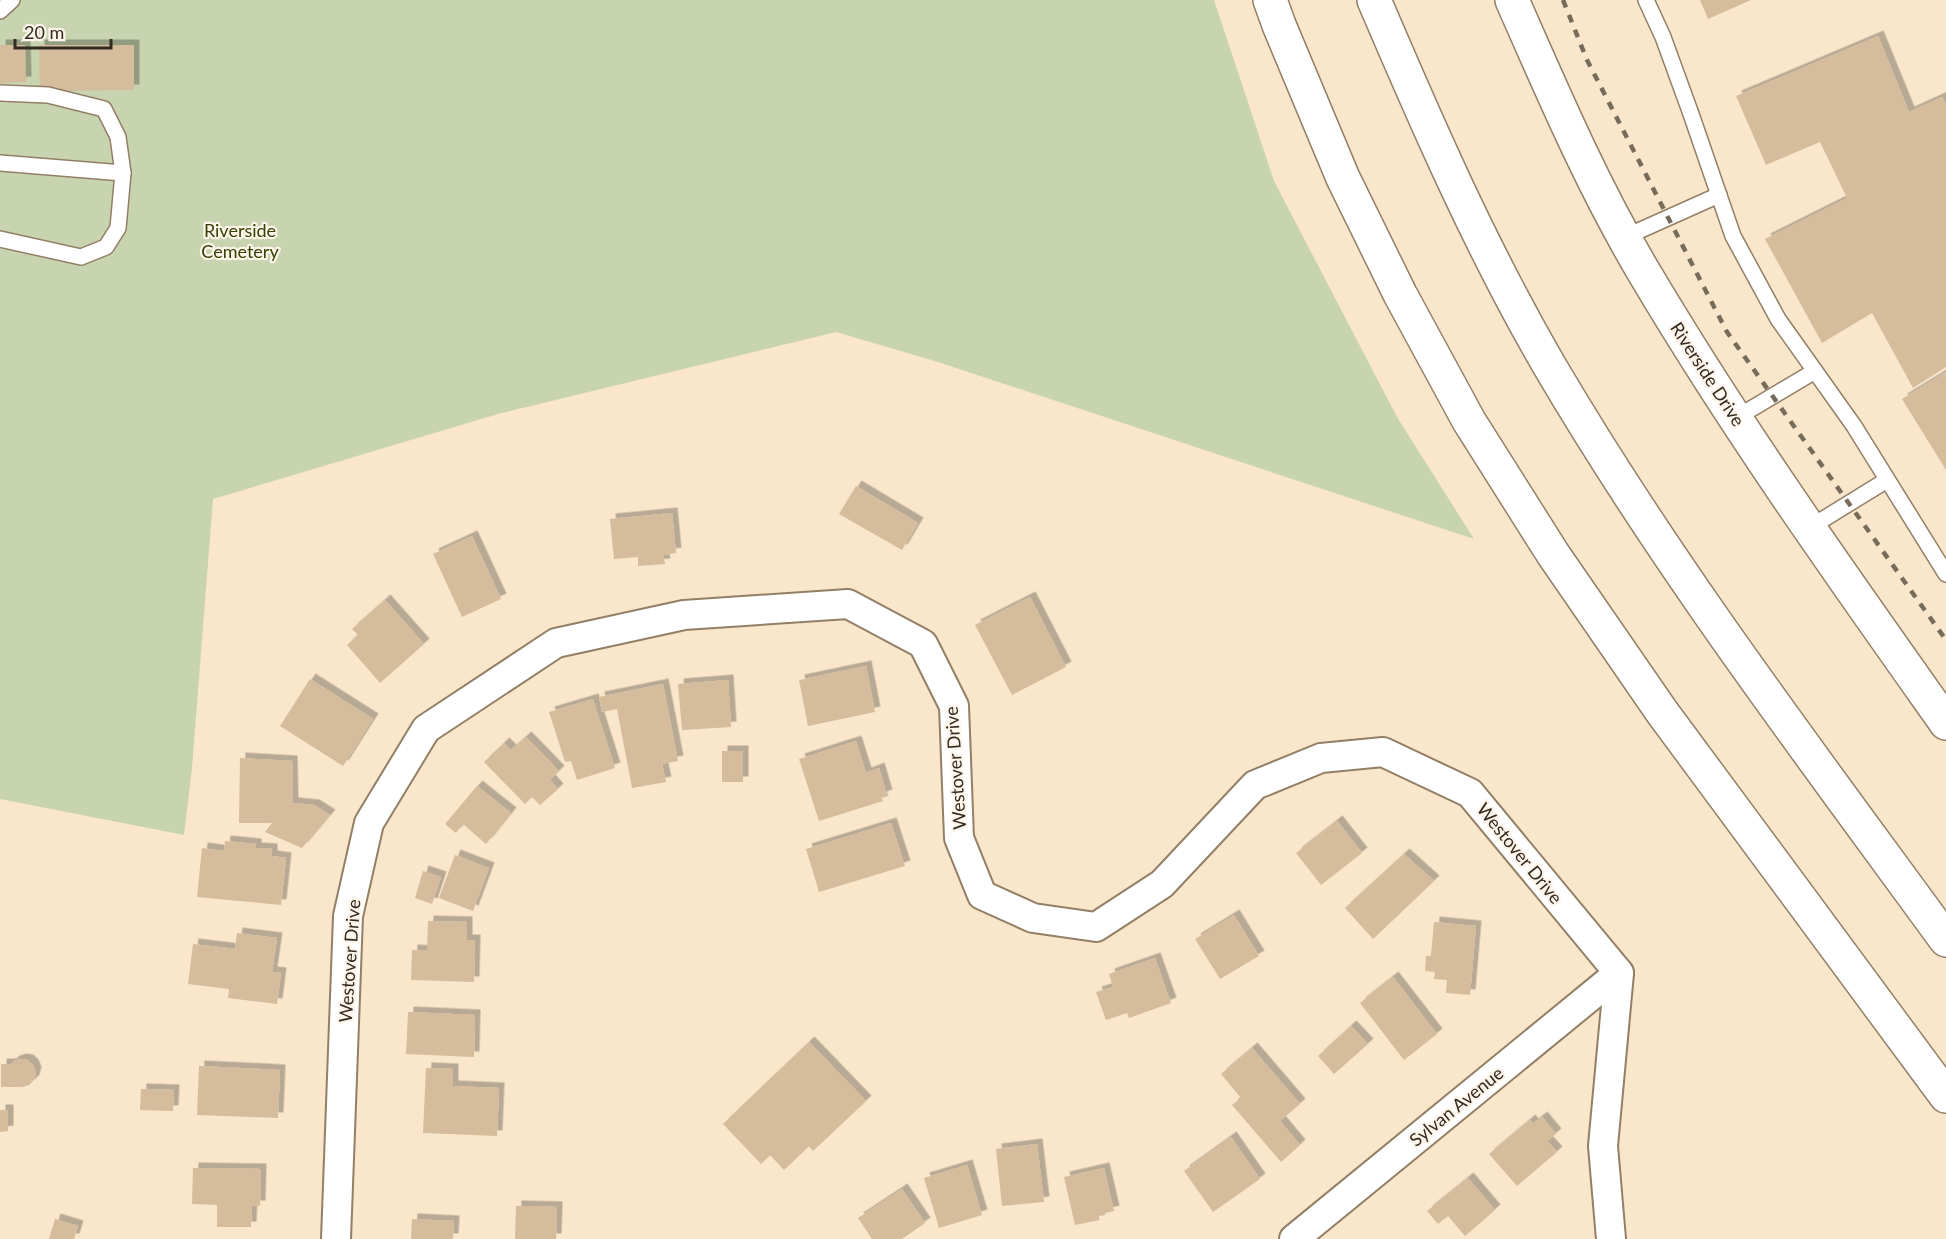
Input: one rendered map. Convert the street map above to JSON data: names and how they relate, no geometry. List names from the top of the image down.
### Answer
{
  "streets": {
    "main road": ["Riverside Drive"],
    "street": ["Westover Drive", "Sylvan Avenue"]
  },
  "crossings": [
    ["Westover Drive", "Sylvan Avenue"]
  ],
  "parks": ["Riverside Cemetery"],
  "scale_bar": "20 m"
}
